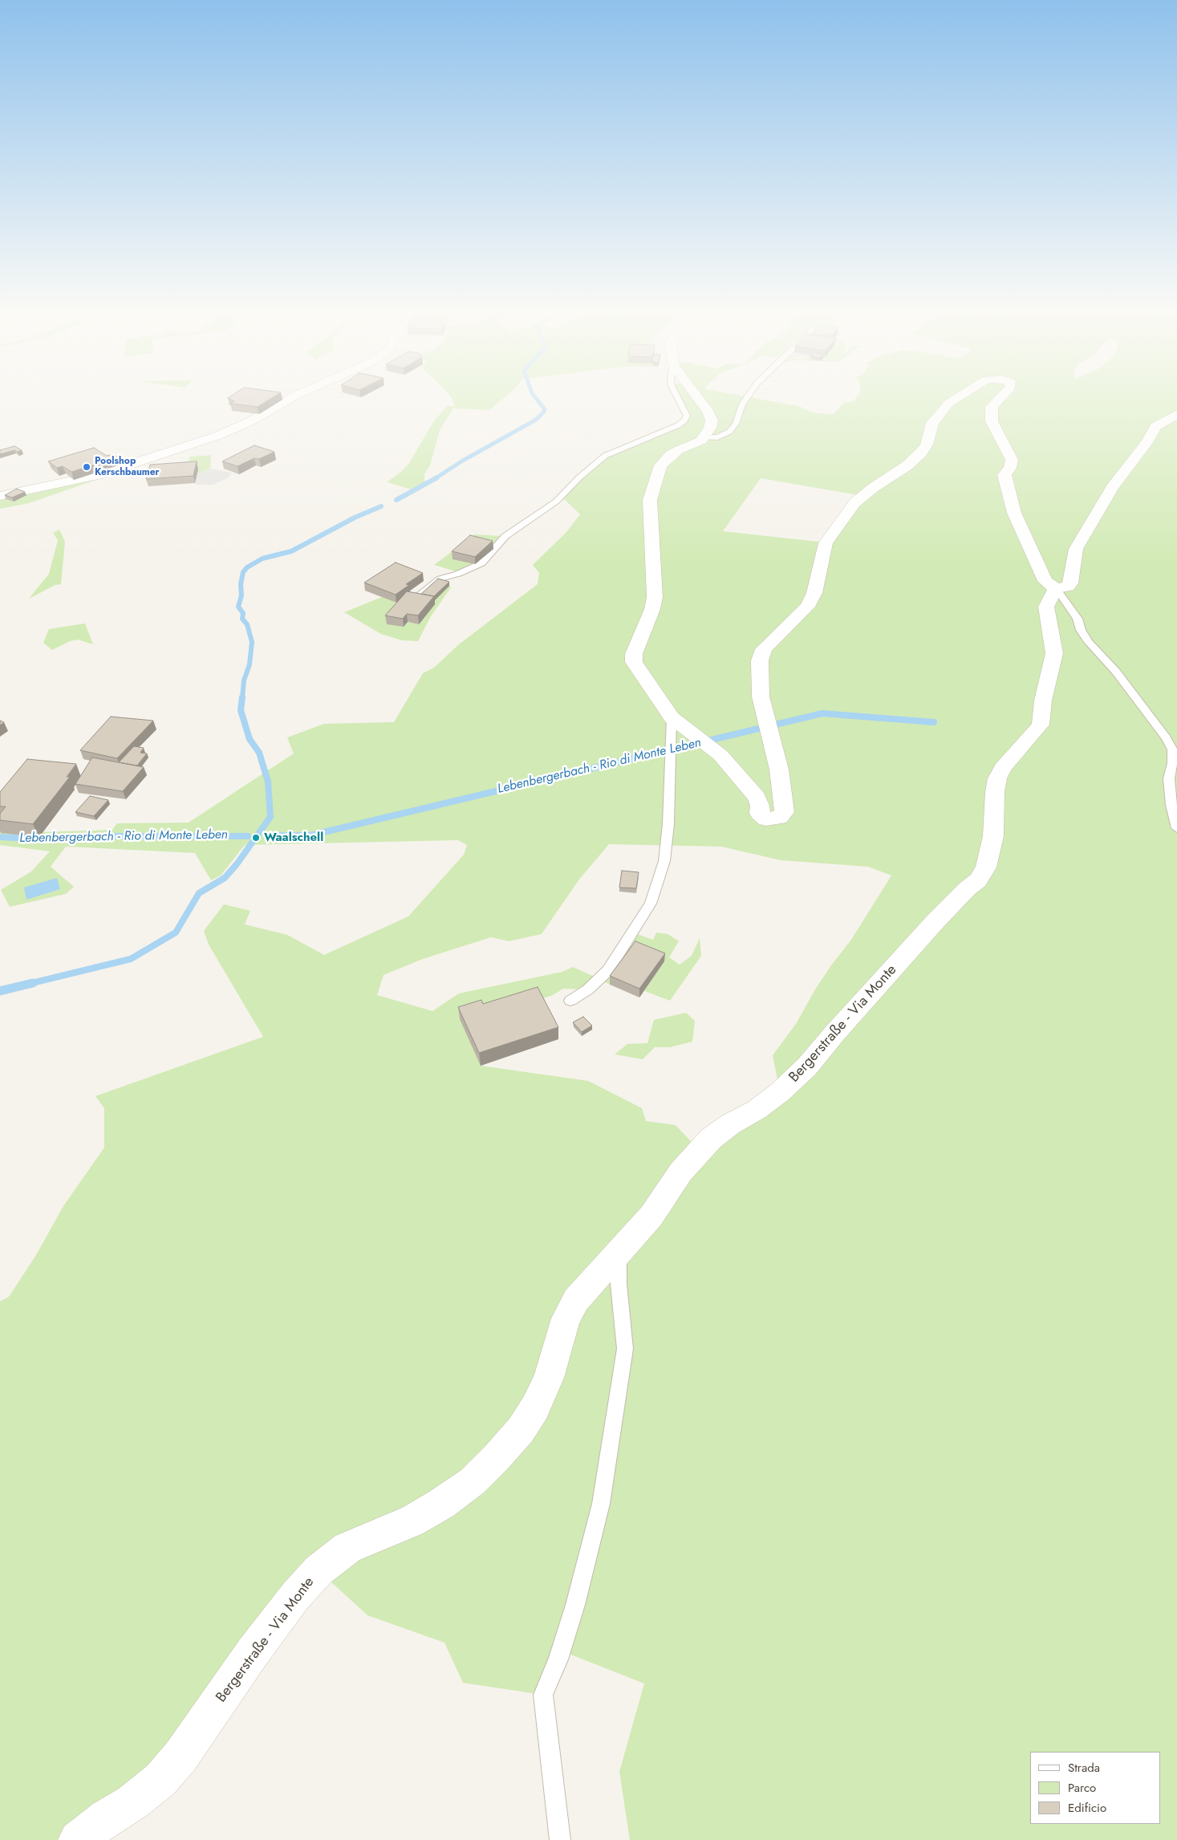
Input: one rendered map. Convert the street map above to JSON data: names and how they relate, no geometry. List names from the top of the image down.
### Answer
{
  "streets": {
    "street": ["Bergerstraße - Via Monte"]
  },
  "water": ["Lebenbergerbach - Rio di Monte Leben"],
  "places": ["Poolshop Kerschbaumer", "Waalschell"],
  "legend": ["Strada", "Parco", "Edificio"]
}
